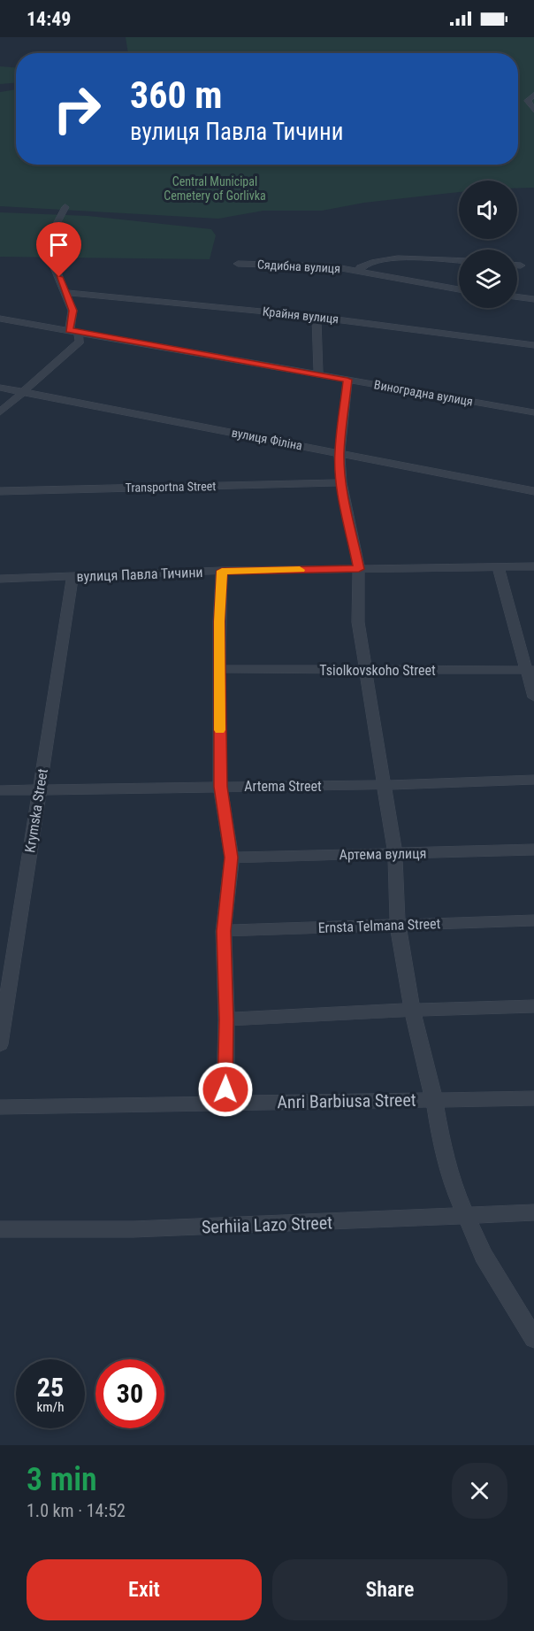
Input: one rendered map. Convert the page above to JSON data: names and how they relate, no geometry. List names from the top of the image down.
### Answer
{
  "streets": {
    "street": [
      "Сядибна вулиця",
      "Крайня вулиця",
      "Виноградна вулиця",
      "вулиця Філіна",
      "Transportna Street",
      "вулиця Павла Тичини",
      "Tsiolkovskoho Street",
      "Artema Street",
      "Krymska Street",
      "Артема вулиця",
      "Ernsta Telmana Street",
      "Anri Barbiusa Street",
      "Serhiia Lazo Street"
    ]
  },
  "crossings": [
    ["вулиця Павла Тичини", "Krymska Street"],
    ["Artema Street", "Krymska Street"]
  ],
  "parks": ["Central Municipal Cemetery of Gorlivka"],
  "page": {
    "status": "14:49",
    "turn": ["360 m", "вулиця Павла Тичини"],
    "speed": "25 km/h",
    "limit": "30",
    "heading": ["3 min", "1.0 km · 14:52"],
    "buttons": ["Exit", "Share"]
  }
}
